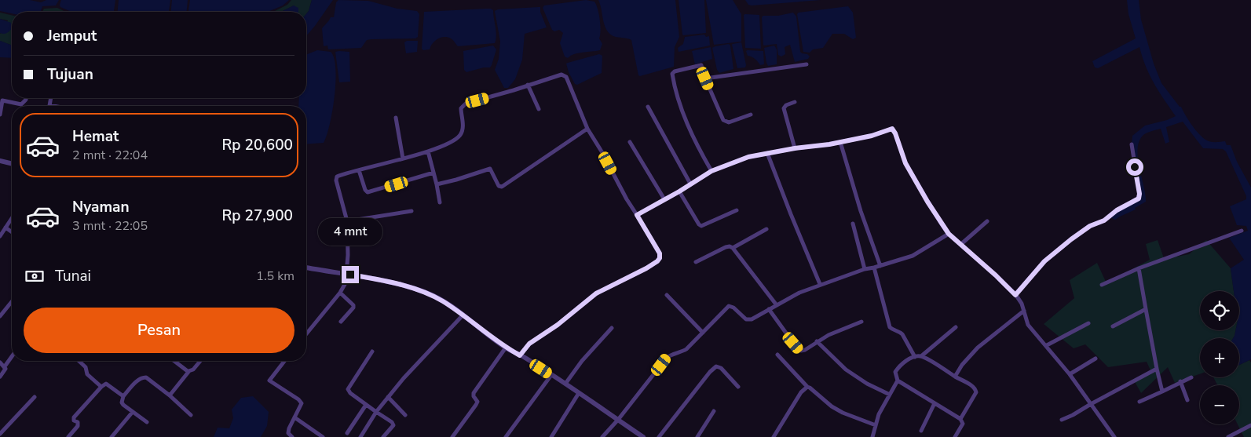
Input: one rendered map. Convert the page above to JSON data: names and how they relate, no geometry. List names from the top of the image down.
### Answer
{
  "page": {
    "banner": ["Jemput", "Tujuan"],
    "list": [
      {
        "name": "Hemat",
        "note": "2 mnt · 22:04",
        "value": "Rp 20,600"
      },
      {
        "name": "Nyaman",
        "note": "3 mnt · 22:05",
        "value": "Rp 27,900"
      }
    ],
    "bubble": "4 mnt",
    "pay": ["Tunai", "1.5 km"],
    "map_buttons": ["+", "−"],
    "buttons": "Pesan"
  }
}
